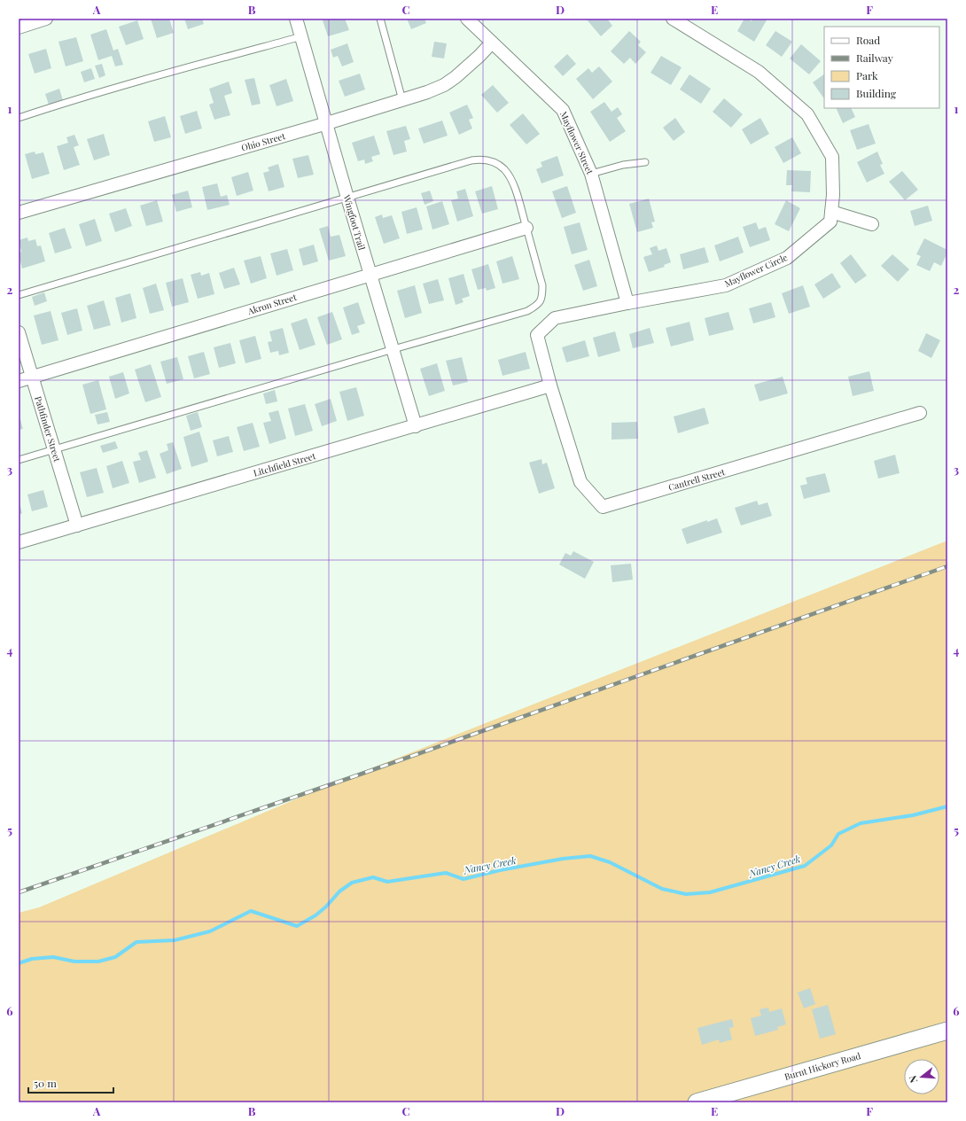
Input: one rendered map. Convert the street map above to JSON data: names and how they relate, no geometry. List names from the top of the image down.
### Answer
{
  "streets": {
    "main road": ["Burnt Hickory Road"],
    "street": [
      "Ohio Street",
      "Mayflower Street",
      "Wingfoot Trail",
      "Mayflower Circle",
      "Akron Street",
      "Pathfinder Street",
      "Litchfield Street",
      "Cantrell Street"
    ]
  },
  "crossings": [
    ["Ohio Street", "Mayflower Street"],
    ["Ohio Street", "Wingfoot Trail"],
    ["Mayflower Street", "Mayflower Circle"],
    ["Wingfoot Trail", "Akron Street"],
    ["Wingfoot Trail", "Litchfield Street"],
    ["Mayflower Circle", "Litchfield Street"],
    ["Mayflower Circle", "Cantrell Street"],
    ["Akron Street", "Pathfinder Street"],
    ["Pathfinder Street", "Litchfield Street"],
    ["Litchfield Street", "Cantrell Street"]
  ],
  "water": ["Nancy Creek"],
  "legend": [
    "Road",
    "Railway",
    "Park",
    "Building"
  ],
  "scale_bar": "50 m",
  "north": "left",
  "grid": {
    "columns": [
      "A",
      "B",
      "C",
      "D",
      "E",
      "F"
    ],
    "rows": [
      "1",
      "2",
      "3",
      "4",
      "5",
      "6"
    ]
  }
}
